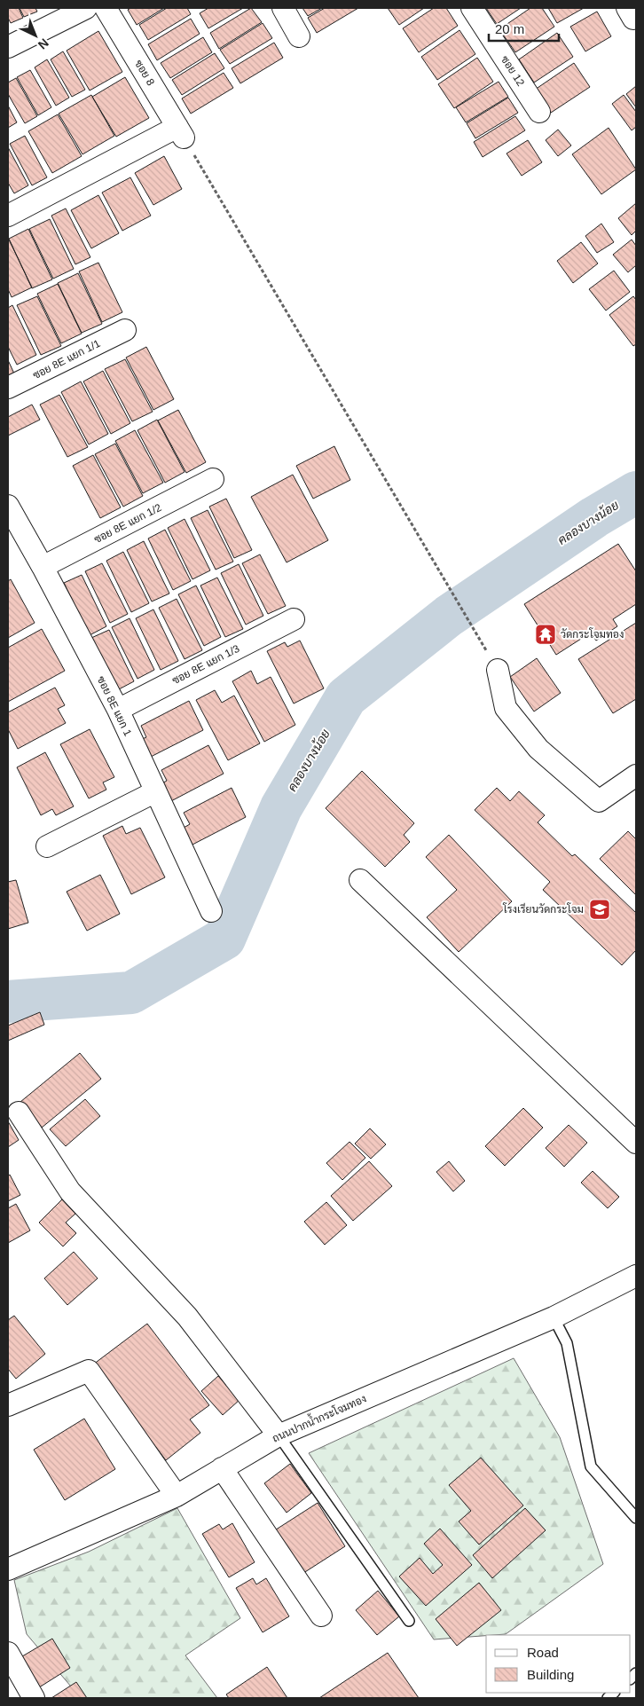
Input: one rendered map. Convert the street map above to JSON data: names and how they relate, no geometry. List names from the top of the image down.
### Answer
{
  "streets": {
    "street": [
      "ซอย 12",
      "ซอย 8",
      "ซอย 8E แยก 1/1",
      "ซอย 8E แยก 1/2",
      "ซอย 8E แยก 1/3",
      "ซอย 8E แยก 1",
      "ถนนปากน้ำกระโจมทอง"
    ]
  },
  "crossings": [
    ["ซอย 8E แยก 1/2", "ซอย 8E แยก 1"],
    ["ซอย 8E แยก 1/3", "ซอย 8E แยก 1"]
  ],
  "water": ["คลองบางน้อย"],
  "places": {
    "temple": ["วัดกระโจมทอง"],
    "school or university": ["โรงเรียนวัดกระโจม"]
  },
  "legend": ["Road", "Building"],
  "scale_bar": "20 m",
  "north": "bottom right"
}
